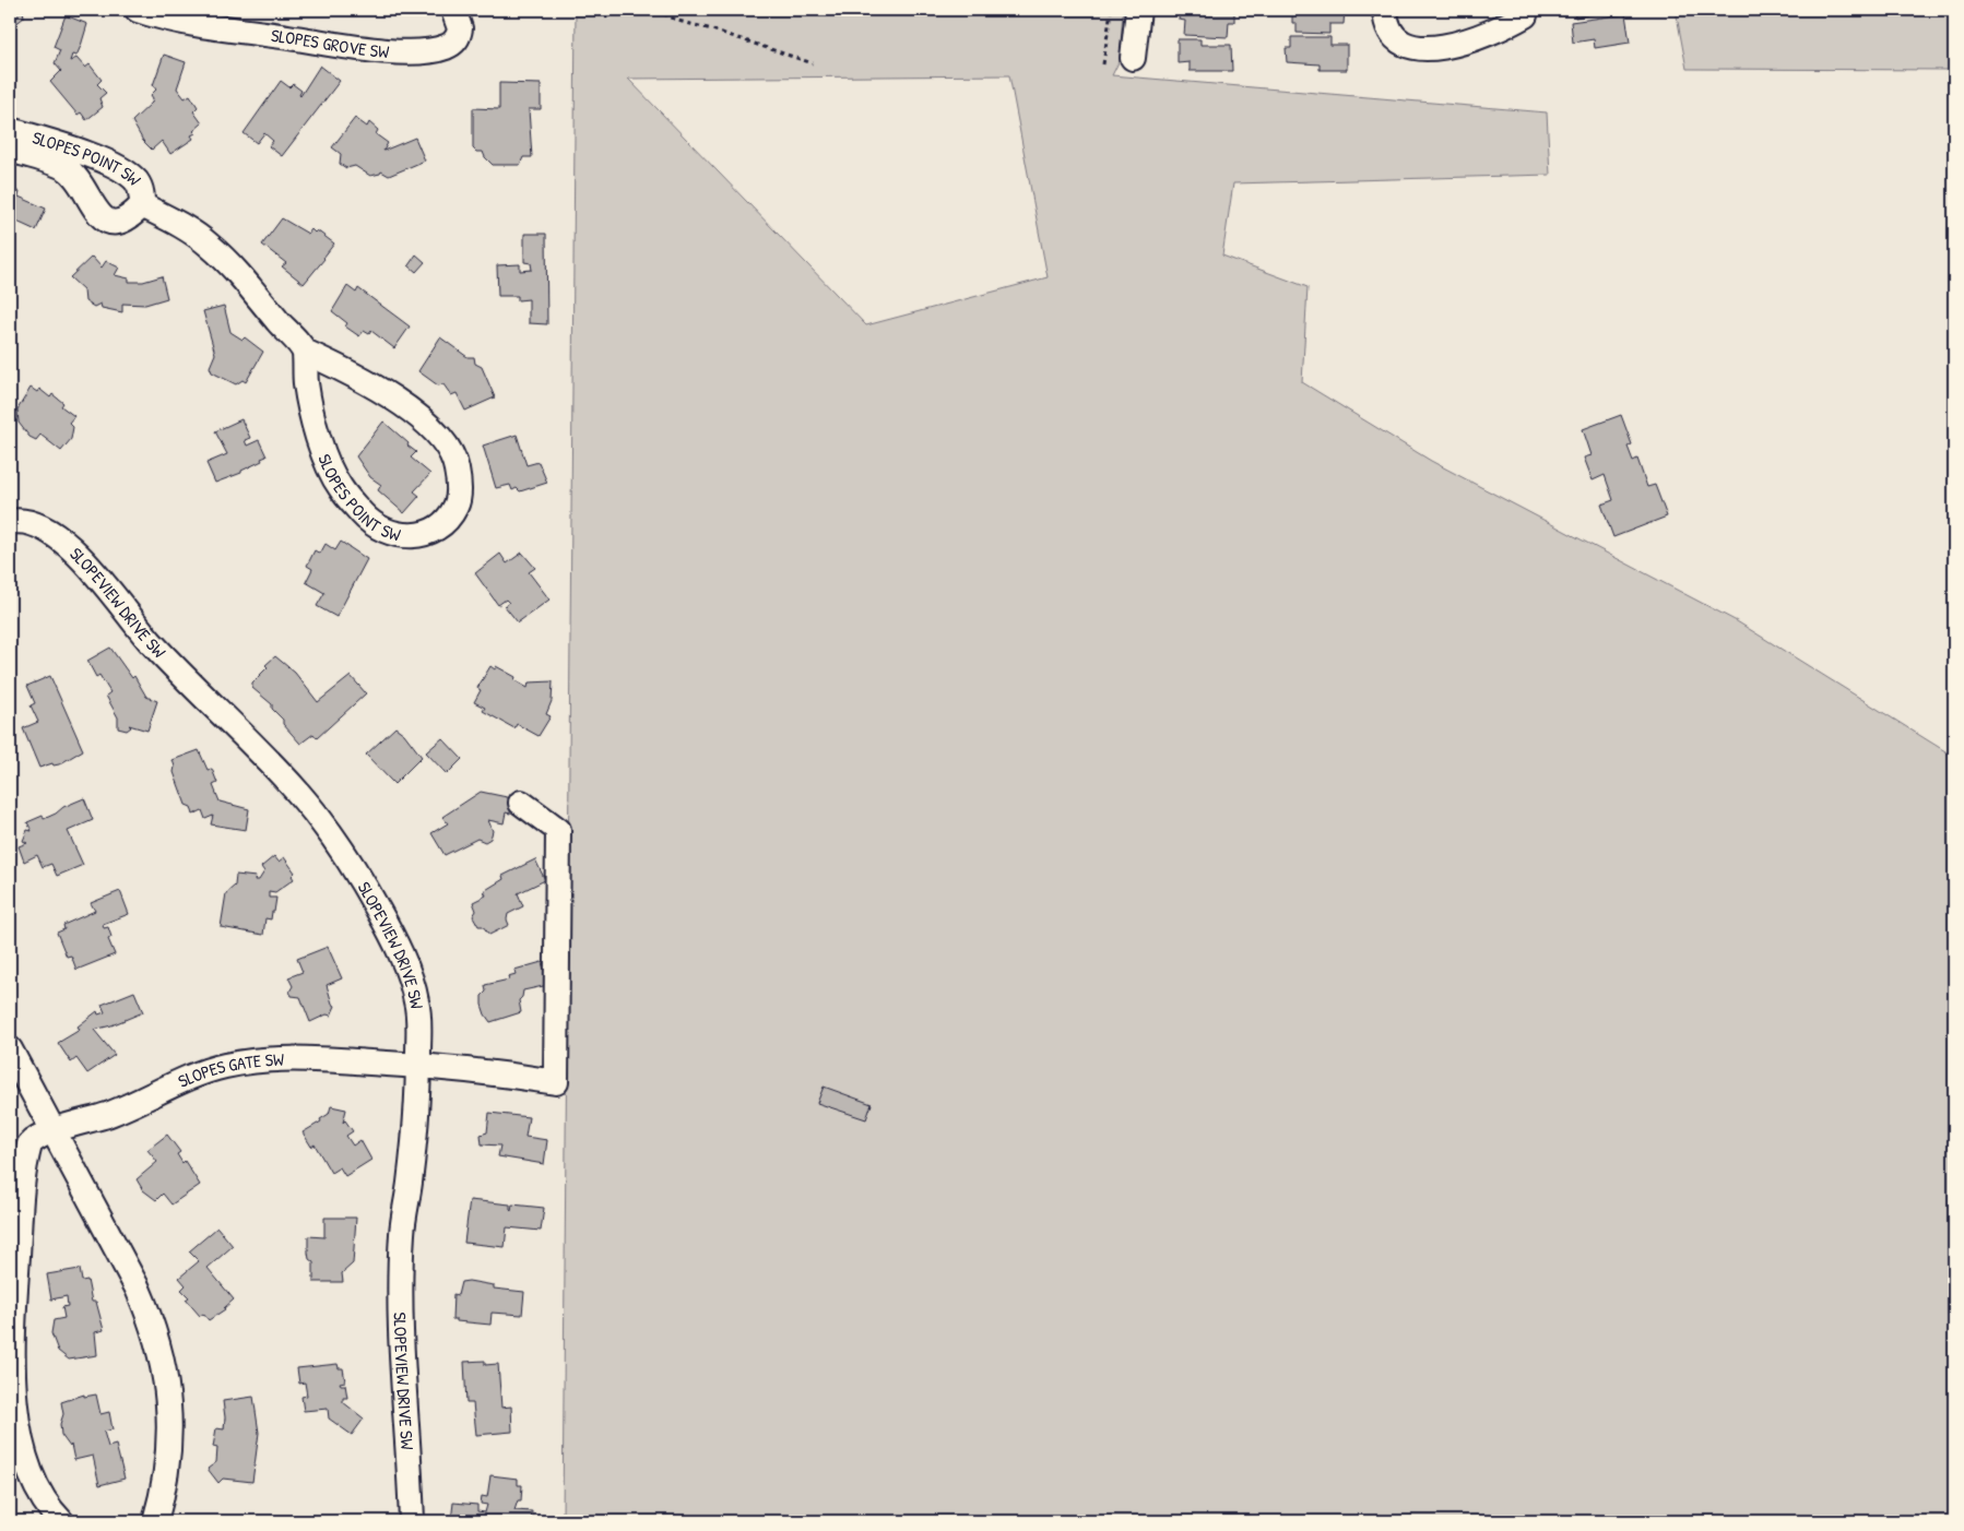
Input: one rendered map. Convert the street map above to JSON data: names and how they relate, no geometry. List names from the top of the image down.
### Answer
{
  "streets": {
    "street": [
      "SLOPES GROVE SW",
      "SLOPES POINT SW",
      "SLOPEVIEW DRIVE SW",
      "SLOPES GATE SW"
    ]
  },
  "crossings": [
    ["SLOPEVIEW DRIVE SW", "SLOPES GATE SW"]
  ]
}
